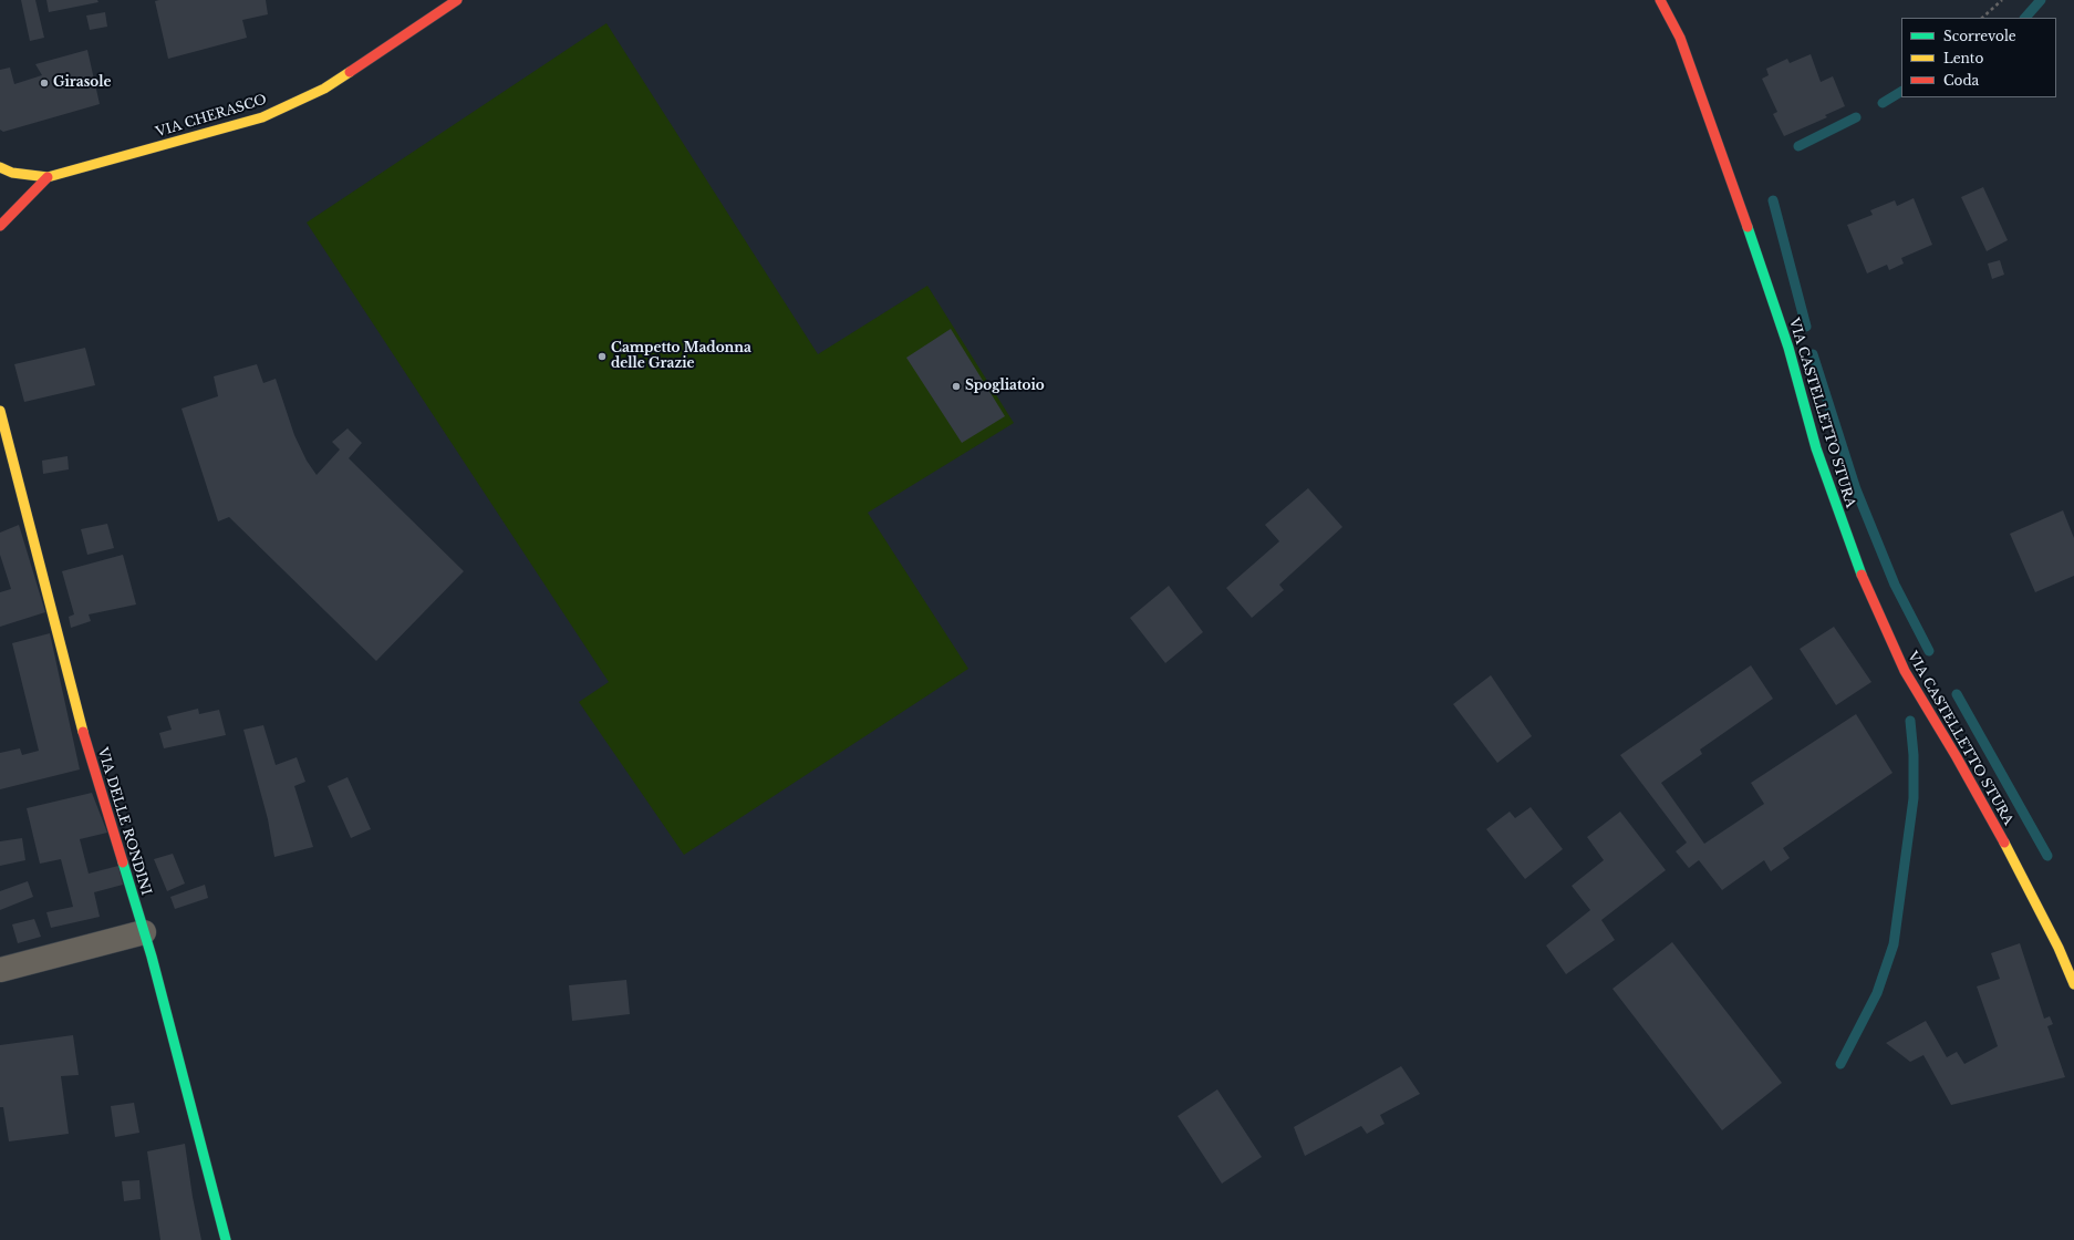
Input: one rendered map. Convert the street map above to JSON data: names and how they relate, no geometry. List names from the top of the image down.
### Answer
{
  "streets": {
    "street": ["VIA CHERASCO", "VIA CASTELLETTO STURA", "VIA DELLE RONDINI"]
  },
  "places": ["Girasole", "Campetto Madonna delle Grazie", "Spogliatoio"],
  "legend": ["Scorrevole", "Lento", "Coda"]
}
